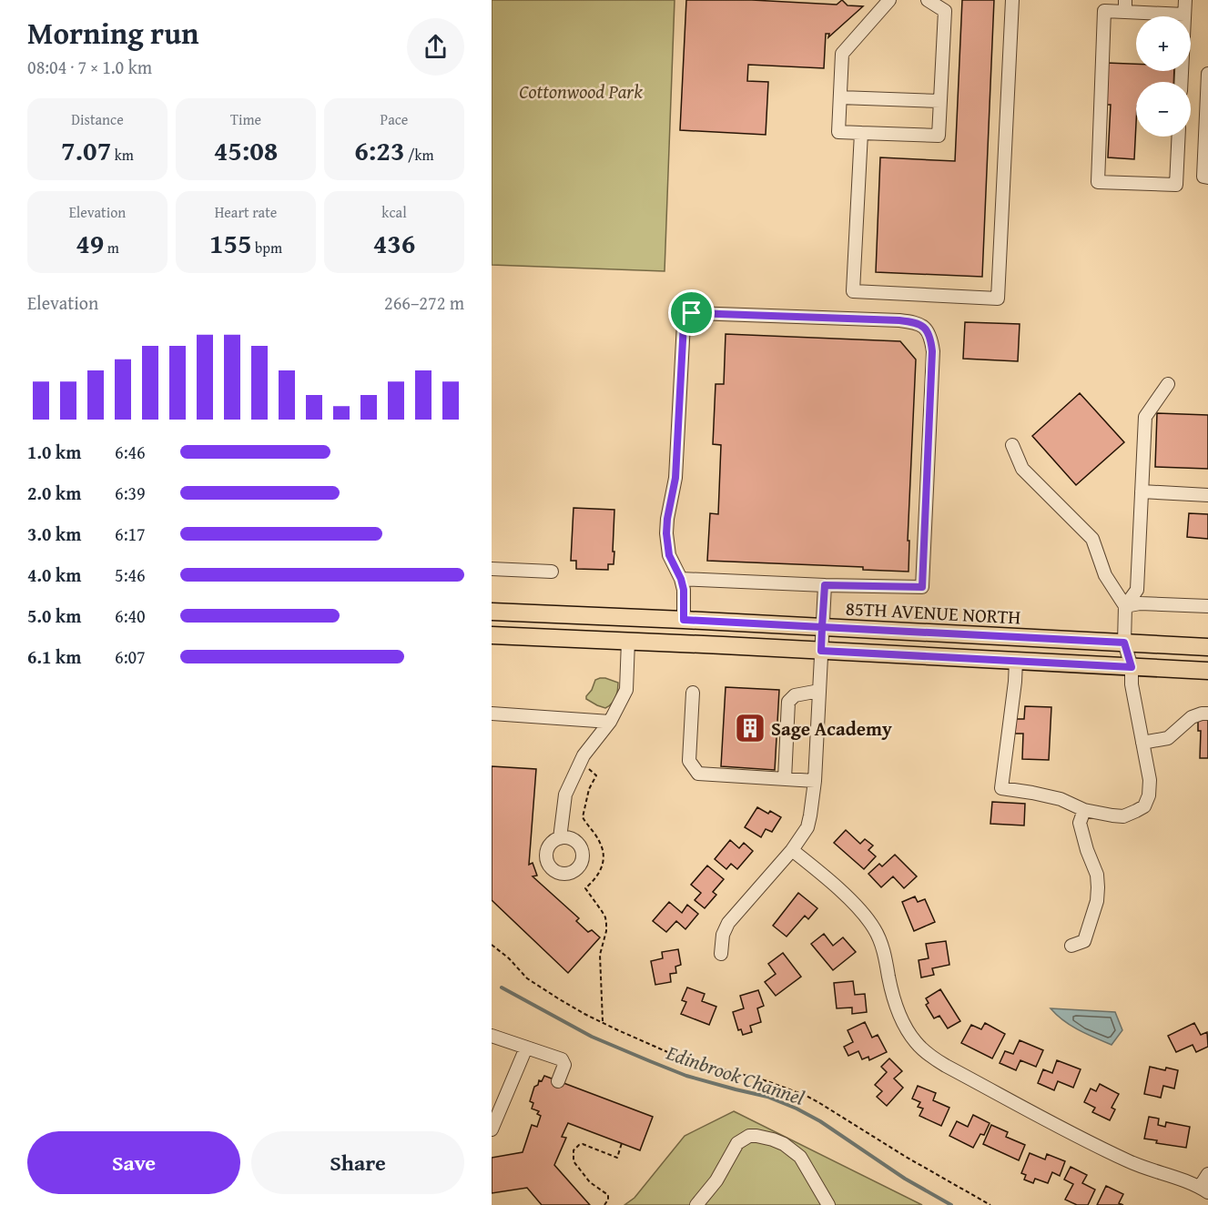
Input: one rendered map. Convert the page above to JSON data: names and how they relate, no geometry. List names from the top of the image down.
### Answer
{
  "streets": {
    "main road": ["85TH AVENUE NORTH"]
  },
  "water": ["Edinbrook Channel"],
  "parks": ["Cottonwood Park"],
  "places": {
    "building": ["Sage Academy"]
  },
  "page": {
    "heading": ["Morning run", "08:04 · 7 × 1.0 km"],
    "map_buttons": ["+", "−"],
    "stats": [
      ["Distance", "7.07 km"],
      ["Time", "45:08"],
      ["Pace", "6:23 /km"],
      ["Elevation", "49 m"],
      ["Heart rate", "155 bpm"],
      ["kcal", "436"]
    ],
    "chart": ["Elevation", "266–272 m"],
    "list": [
      {
        "name": "1.0 km",
        "note": "6:46"
      },
      {
        "name": "2.0 km",
        "note": "6:39"
      },
      {
        "name": "3.0 km",
        "note": "6:17"
      },
      {
        "name": "4.0 km",
        "note": "5:46"
      },
      {
        "name": "5.0 km",
        "note": "6:40"
      },
      {
        "name": "6.1 km",
        "note": "6:07"
      }
    ],
    "buttons": ["Save", "Share"]
  }
}
